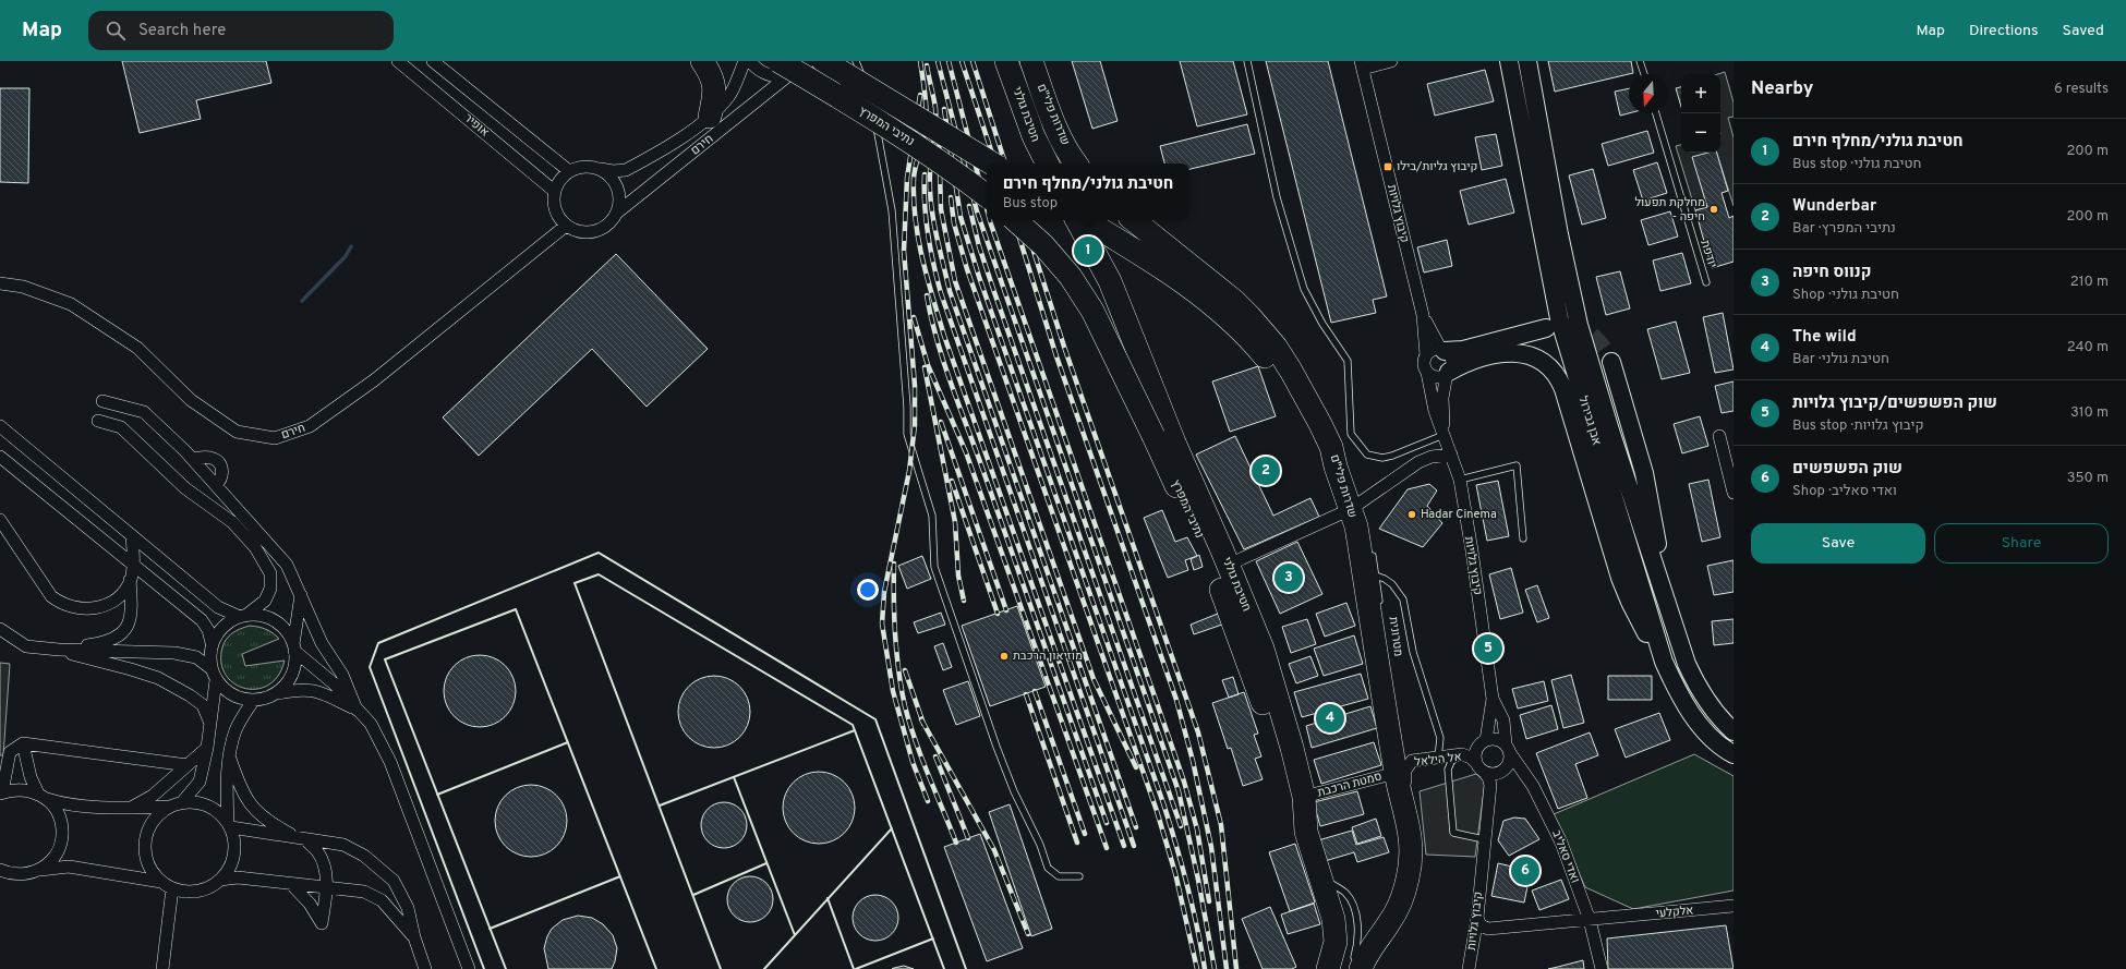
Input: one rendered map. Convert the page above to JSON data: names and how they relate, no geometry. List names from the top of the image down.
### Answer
{
  "streets": {
    "highway": ["חטיבת גולני", "שדרות פלי\"ם", "נתיבי המפרץ"],
    "street": [
      "אופיר",
      "חירם",
      "קיבוץ גלויות",
      "אבן גבירול",
      "אל הילאל",
      "סמטת הרכבת",
      "ואדי סאליב",
      "אלקלעי"
    ],
    "lane": ["יודפת", "מטרונית"]
  },
  "crossings": [
    ["חטיבת גולני", "נתיבי המפרץ"],
    ["חטיבת גולני", "סמטת הרכבת"],
    ["שדרות פלי\"ם", "מטרונית"],
    ["שדרות פלי\"ם", "אל הילאל"],
    ["שדרות פלי\"ם", "סמטת הרכבת"],
    ["אופיר", "חירם"],
    ["נתיבי המפרץ", "חירם"],
    ["קיבוץ גלויות", "אל הילאל"],
    ["קיבוץ גלויות", "ואדי סאליב"],
    ["קיבוץ גלויות", "אלקלעי"],
    ["אל הילאל", "סמטת הרכבת"],
    ["אל הילאל", "ואדי סאליב"],
    ["ואדי סאליב", "אלקלעי"]
  ],
  "places": {
    "transit": ["קיבוץ גליות/בילו"],
    "other": ["מחלקת תפעול - חיפה", "Hadar Cinema", "מוזיאון הרכבת"]
  },
  "north": "bottom",
  "page": {
    "header": "Map",
    "search": "Search here",
    "nav": ["Map", "Directions", "Saved"],
    "heading": ["Nearby", "6 results"],
    "map_buttons": ["+", "−"],
    "list": [
      {
        "mark": "1",
        "name": "חטיבת גולני/מחלף חירם",
        "note": "Bus stop · חטיבת גולני",
        "value": "200 m"
      },
      {
        "mark": "2",
        "name": "Wunderbar",
        "note": "Bar · נתיבי המפרץ",
        "value": "200 m"
      },
      {
        "mark": "3",
        "name": "קנווס חיפה",
        "note": "Shop · חטיבת גולני",
        "value": "210 m"
      },
      {
        "mark": "4",
        "name": "The wild",
        "note": "Bar · חטיבת גולני",
        "value": "240 m"
      },
      {
        "mark": "5",
        "name": "שוק הפשפשים/קיבוץ גלויות",
        "note": "Bus stop · קיבוץ גלויות",
        "value": "310 m"
      },
      {
        "mark": "6",
        "name": "שוק הפשפשים",
        "note": "Shop · ואדי סאליב",
        "value": "350 m"
      }
    ],
    "popup": ["חטיבת גולני/מחלף חירם", "Bus stop"],
    "pins": [
      "1",
      "2",
      "3",
      "5",
      "4",
      "6"
    ],
    "buttons": ["Save", "Share"]
  }
}
